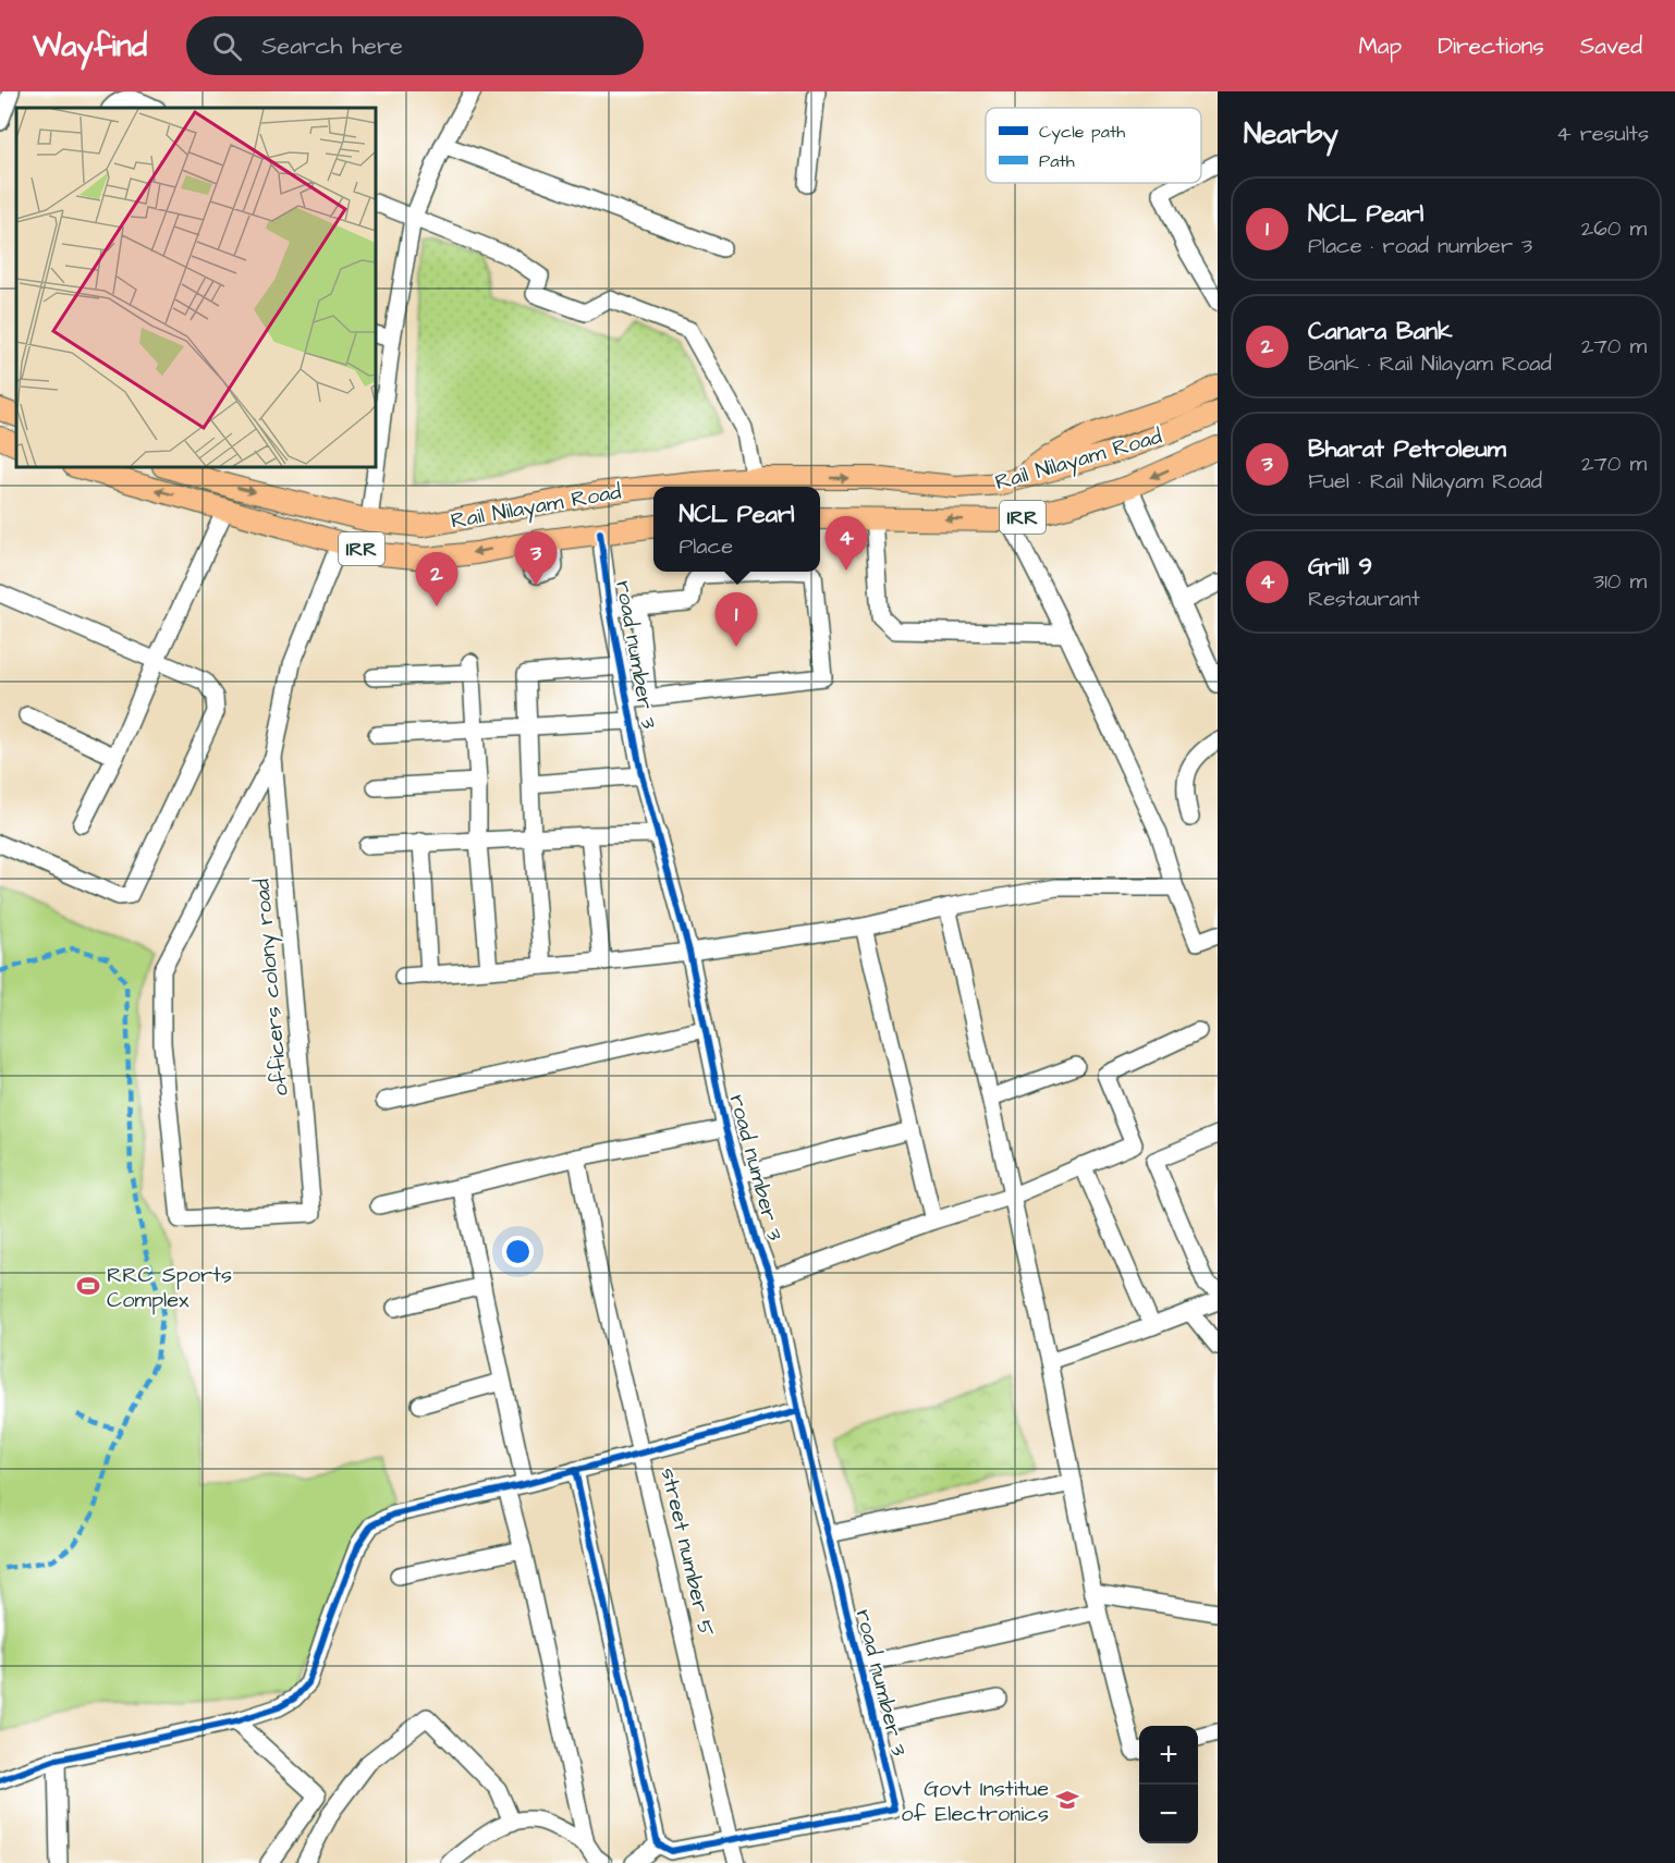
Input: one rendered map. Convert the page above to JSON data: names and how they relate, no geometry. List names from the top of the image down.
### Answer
{
  "streets": {
    "main road": ["Rail Nilayam Road", "IRR"],
    "street": ["road number 3", "officers colony road", "street number 5"]
  },
  "crossings": [
    ["Rail Nilayam Road", "road number 3"],
    ["road number 3", "street number 5"]
  ],
  "places": {
    "sports": ["RRC Sports Complex"],
    "school or university": ["Govt Institue of Electronics"]
  },
  "legend": ["Cycle path", "Path"],
  "page": {
    "header": "Wayfind",
    "search": "Search here",
    "nav": ["Map", "Directions", "Saved"],
    "heading": ["Nearby", "4 results"],
    "list": [
      {
        "mark": "1",
        "name": "NCL Pearl",
        "note": "Place · road number 3",
        "value": "260 m"
      },
      {
        "mark": "2",
        "name": "Canara Bank",
        "note": "Bank · Rail Nilayam Road",
        "value": "270 m"
      },
      {
        "mark": "3",
        "name": "Bharat Petroleum",
        "note": "Fuel · Rail Nilayam Road",
        "value": "270 m"
      },
      {
        "mark": "4",
        "name": "Grill 9",
        "note": "Restaurant",
        "value": "310 m"
      }
    ],
    "popup": ["NCL Pearl", "Place"],
    "pins": [
      "4",
      "3",
      "2",
      "1"
    ],
    "map_buttons": ["+", "−"]
  }
}
